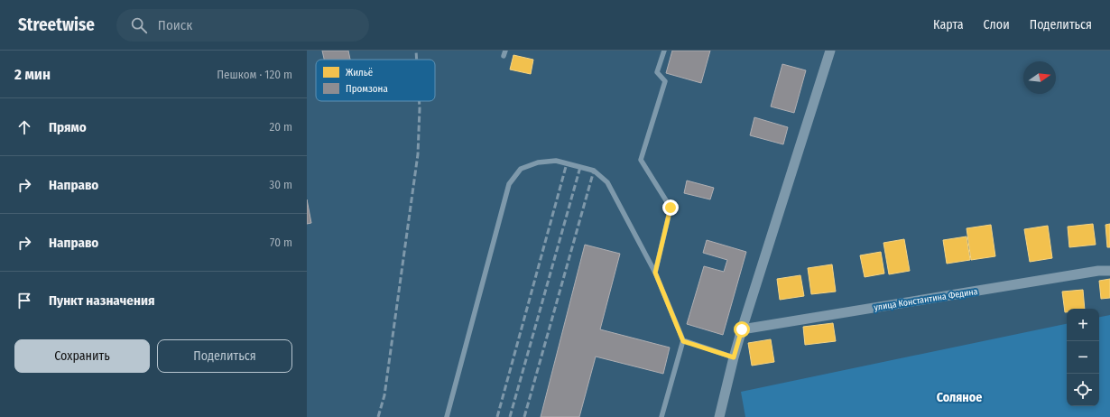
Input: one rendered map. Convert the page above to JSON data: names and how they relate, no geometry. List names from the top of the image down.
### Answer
{
  "streets": {
    "street": ["улица Константина Федина"]
  },
  "districts": ["Соляное"],
  "legend": ["Жильё", "Промзона"],
  "north": "right",
  "page": {
    "header": "Streetwise",
    "search": "Поиск",
    "nav": ["Карта", "Слои", "Поделиться"],
    "heading": ["2 мин", "Пешком · 120 m"],
    "list": [
      ["Прямо", "20 m"],
      ["Направо", "30 m"],
      ["Направо", "70 m"],
      "Пункт назначения"
    ],
    "map_buttons": ["+", "−"],
    "buttons": ["Сохранить", "Поделиться"]
  }
}
